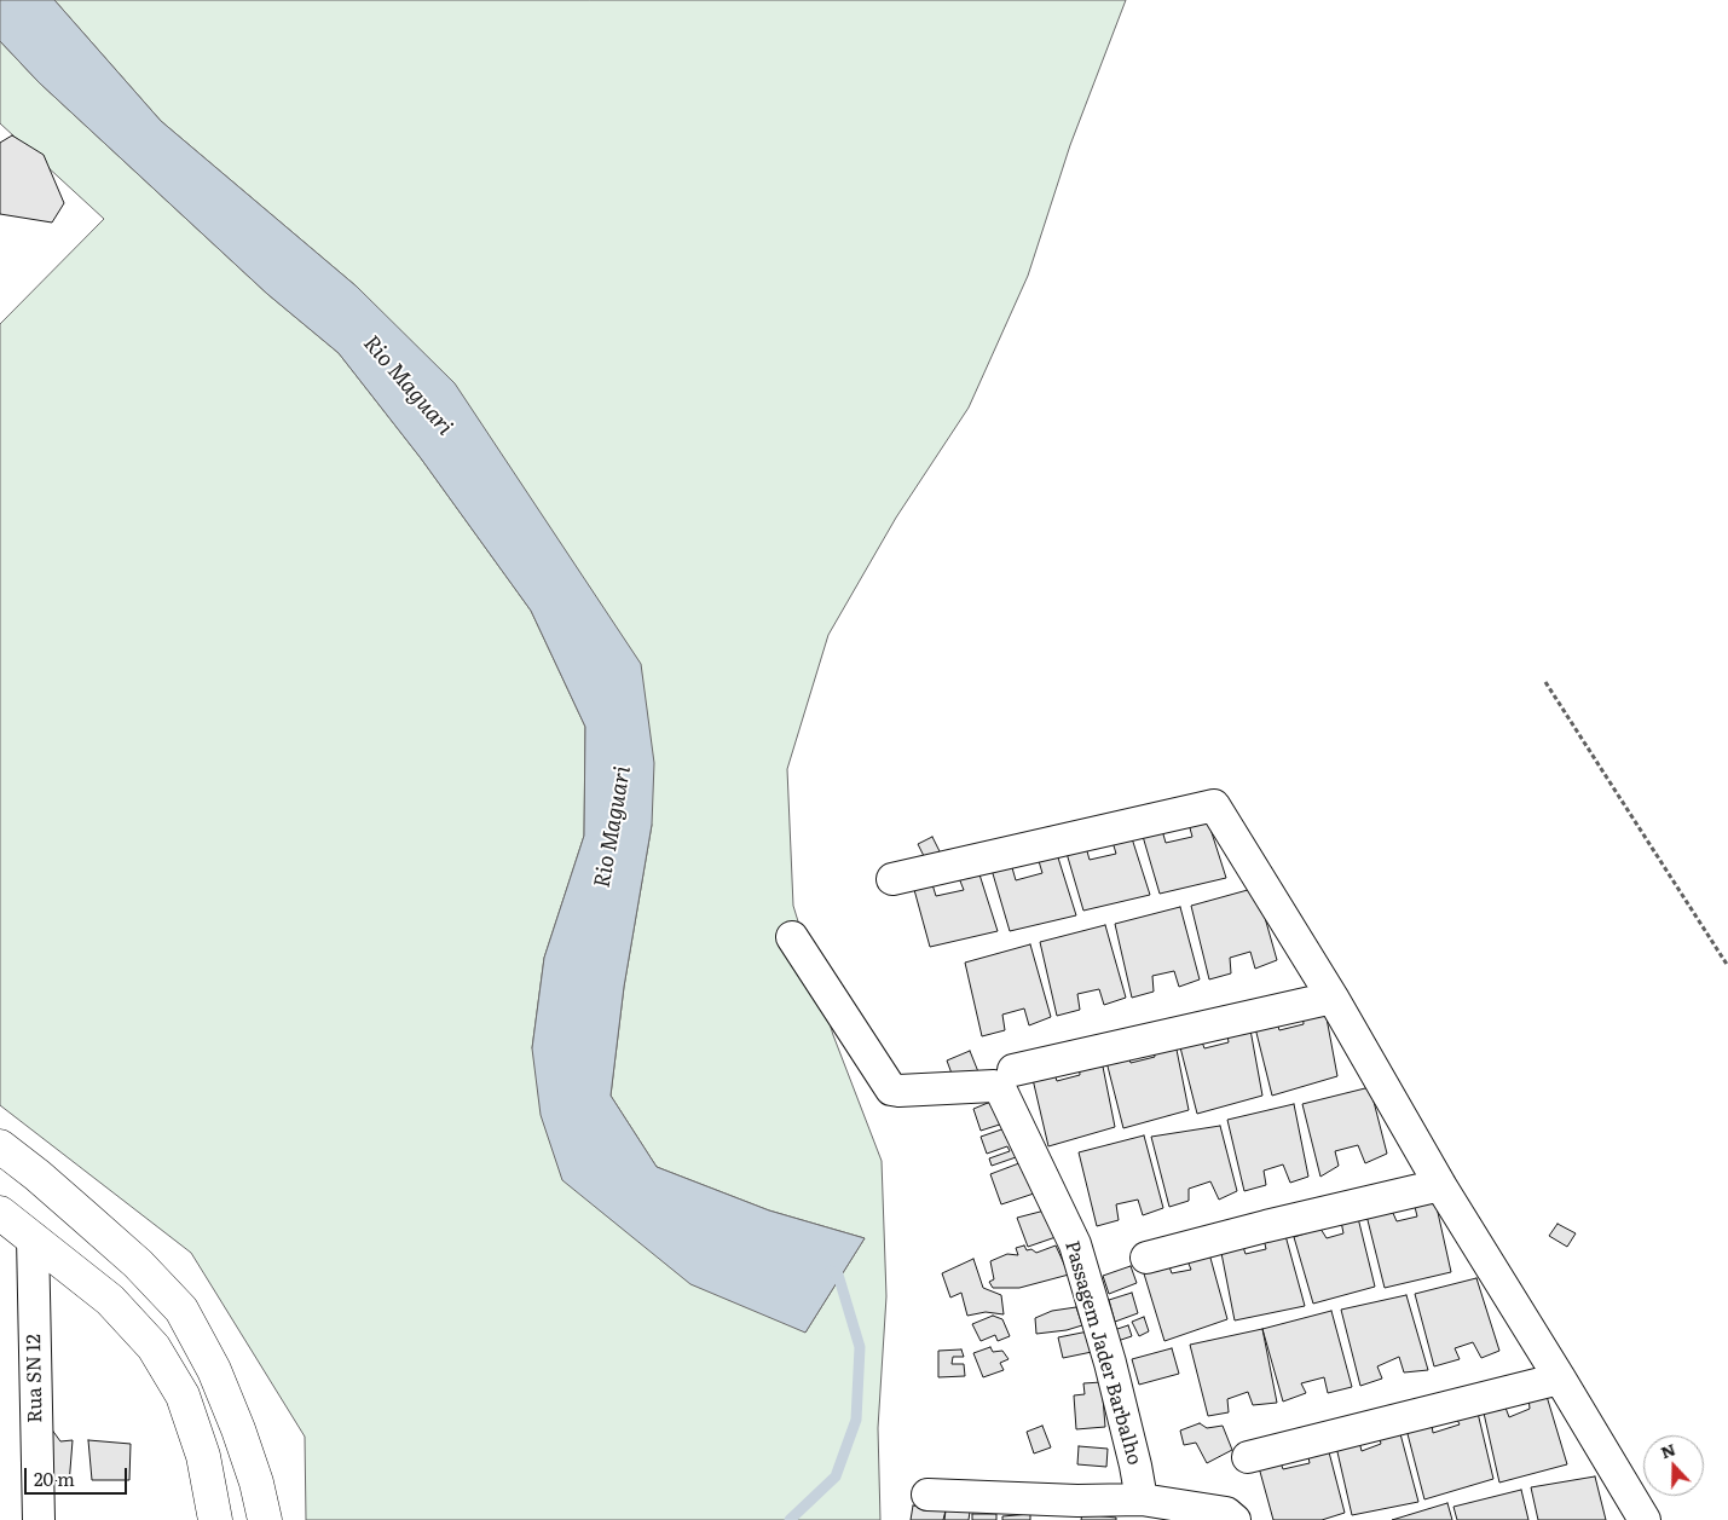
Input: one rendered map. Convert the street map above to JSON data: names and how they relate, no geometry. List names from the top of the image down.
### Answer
{
  "streets": {
    "street": ["Passagem Jader Barbalho", "Rua SN 12"]
  },
  "water": ["Rio Maguari"],
  "scale_bar": "20 m",
  "north": "top"
}
